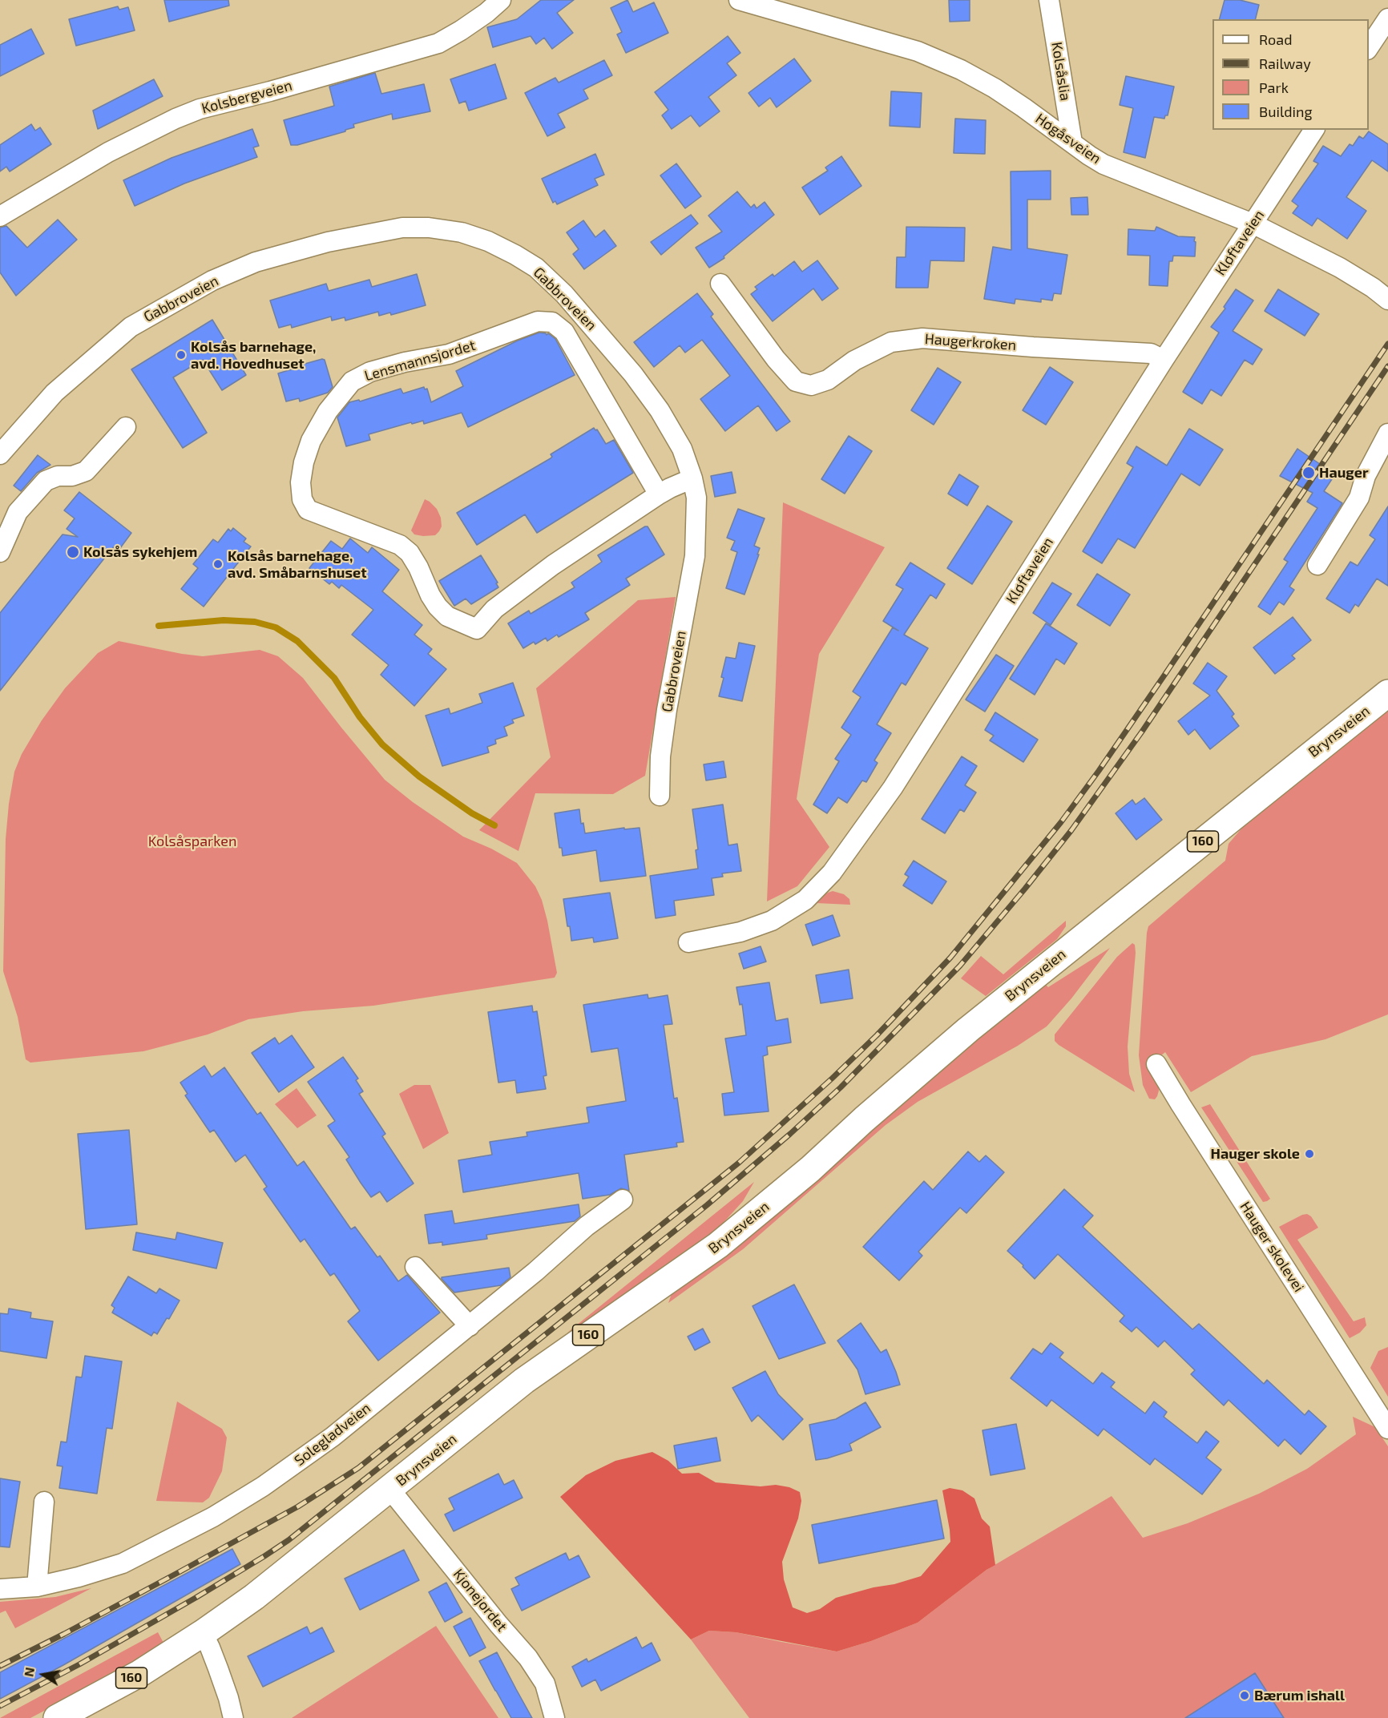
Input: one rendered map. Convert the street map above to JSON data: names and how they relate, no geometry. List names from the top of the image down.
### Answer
{
  "streets": {
    "main road": ["Brynsveien", "160"],
    "street": [
      "Kolsåslia",
      "Kolsbergveien",
      "Høgåsveien",
      "Kløftaveien",
      "Gabbroveien",
      "Haugerkroken",
      "Lensmannsjordet",
      "Hauger skolevei",
      "Solegladveien",
      "Kjonejordet"
    ]
  },
  "crossings": [
    ["Kolsåslia", "Høgåsveien"],
    ["Høgåsveien", "Kløftaveien"],
    ["Kløftaveien", "Haugerkroken"],
    ["Gabbroveien", "Lensmannsjordet"],
    ["Brynsveien", "Kjonejordet"]
  ],
  "parks": ["Kolsåsparken"],
  "places": [
    "Kolsås barnehage, avd. Hovedhuset",
    "Hauger",
    "Kolsås sykehjem",
    "Kolsås barnehage, avd. Småbarnshuset",
    "Hauger skole",
    "Bærum ishall"
  ],
  "legend": [
    "Road",
    "Railway",
    "Park",
    "Building"
  ],
  "north": "left"
}
